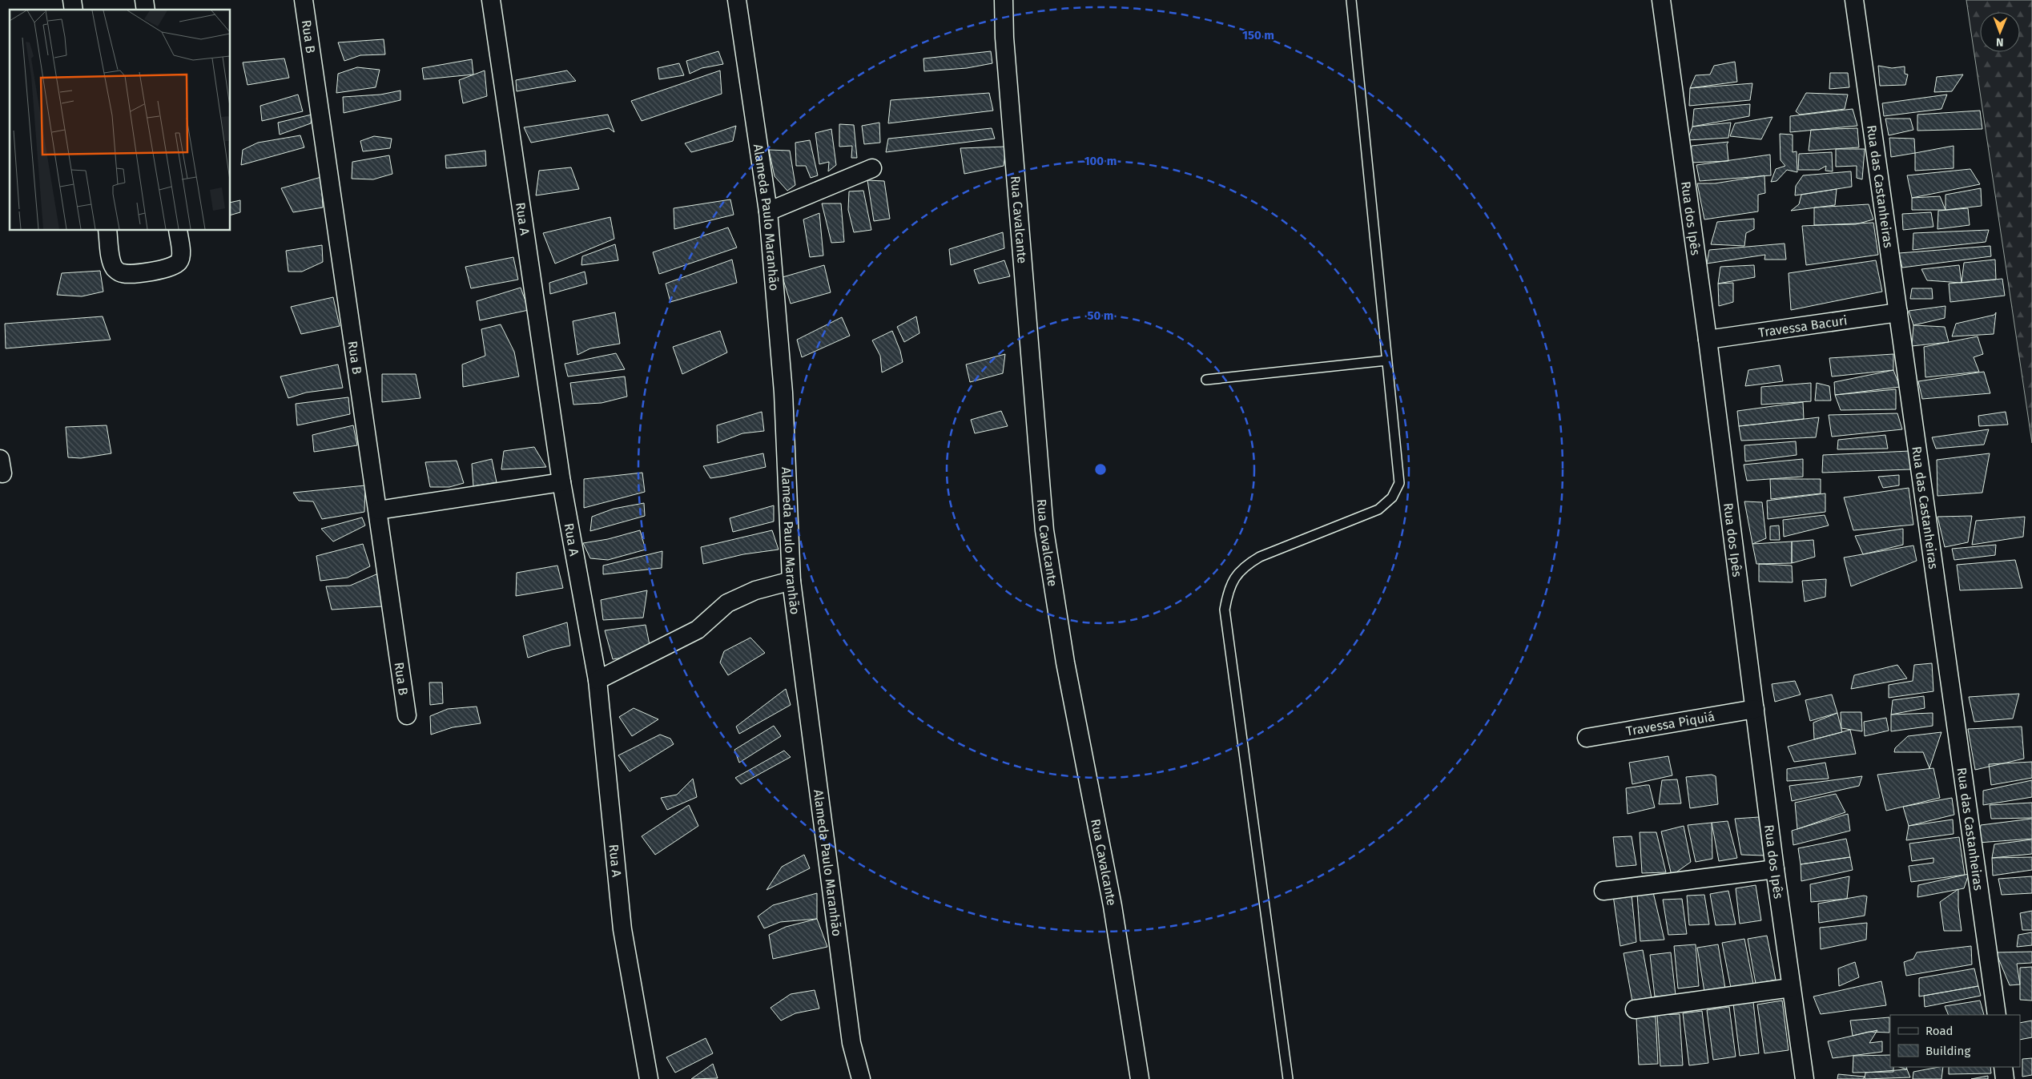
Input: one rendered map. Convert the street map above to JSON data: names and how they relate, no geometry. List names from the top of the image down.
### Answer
{
  "streets": {
    "street": [
      "Rua B",
      "Rua das Castanheiras",
      "Alameda Paulo Maranhão",
      "Rua dos Ipês",
      "Rua A",
      "Rua Cavalcante",
      "Travessa Bacuri",
      "Travessa Piquiá"
    ]
  },
  "crossings": [
    ["Rua das Castanheiras", "Travessa Bacuri"],
    ["Rua dos Ipês", "Travessa Bacuri"],
    ["Rua dos Ipês", "Travessa Piquiá"]
  ],
  "legend": ["Road", "Building"],
  "north": "bottom",
  "rings": ["150 m", "100 m", "50 m"]
}
